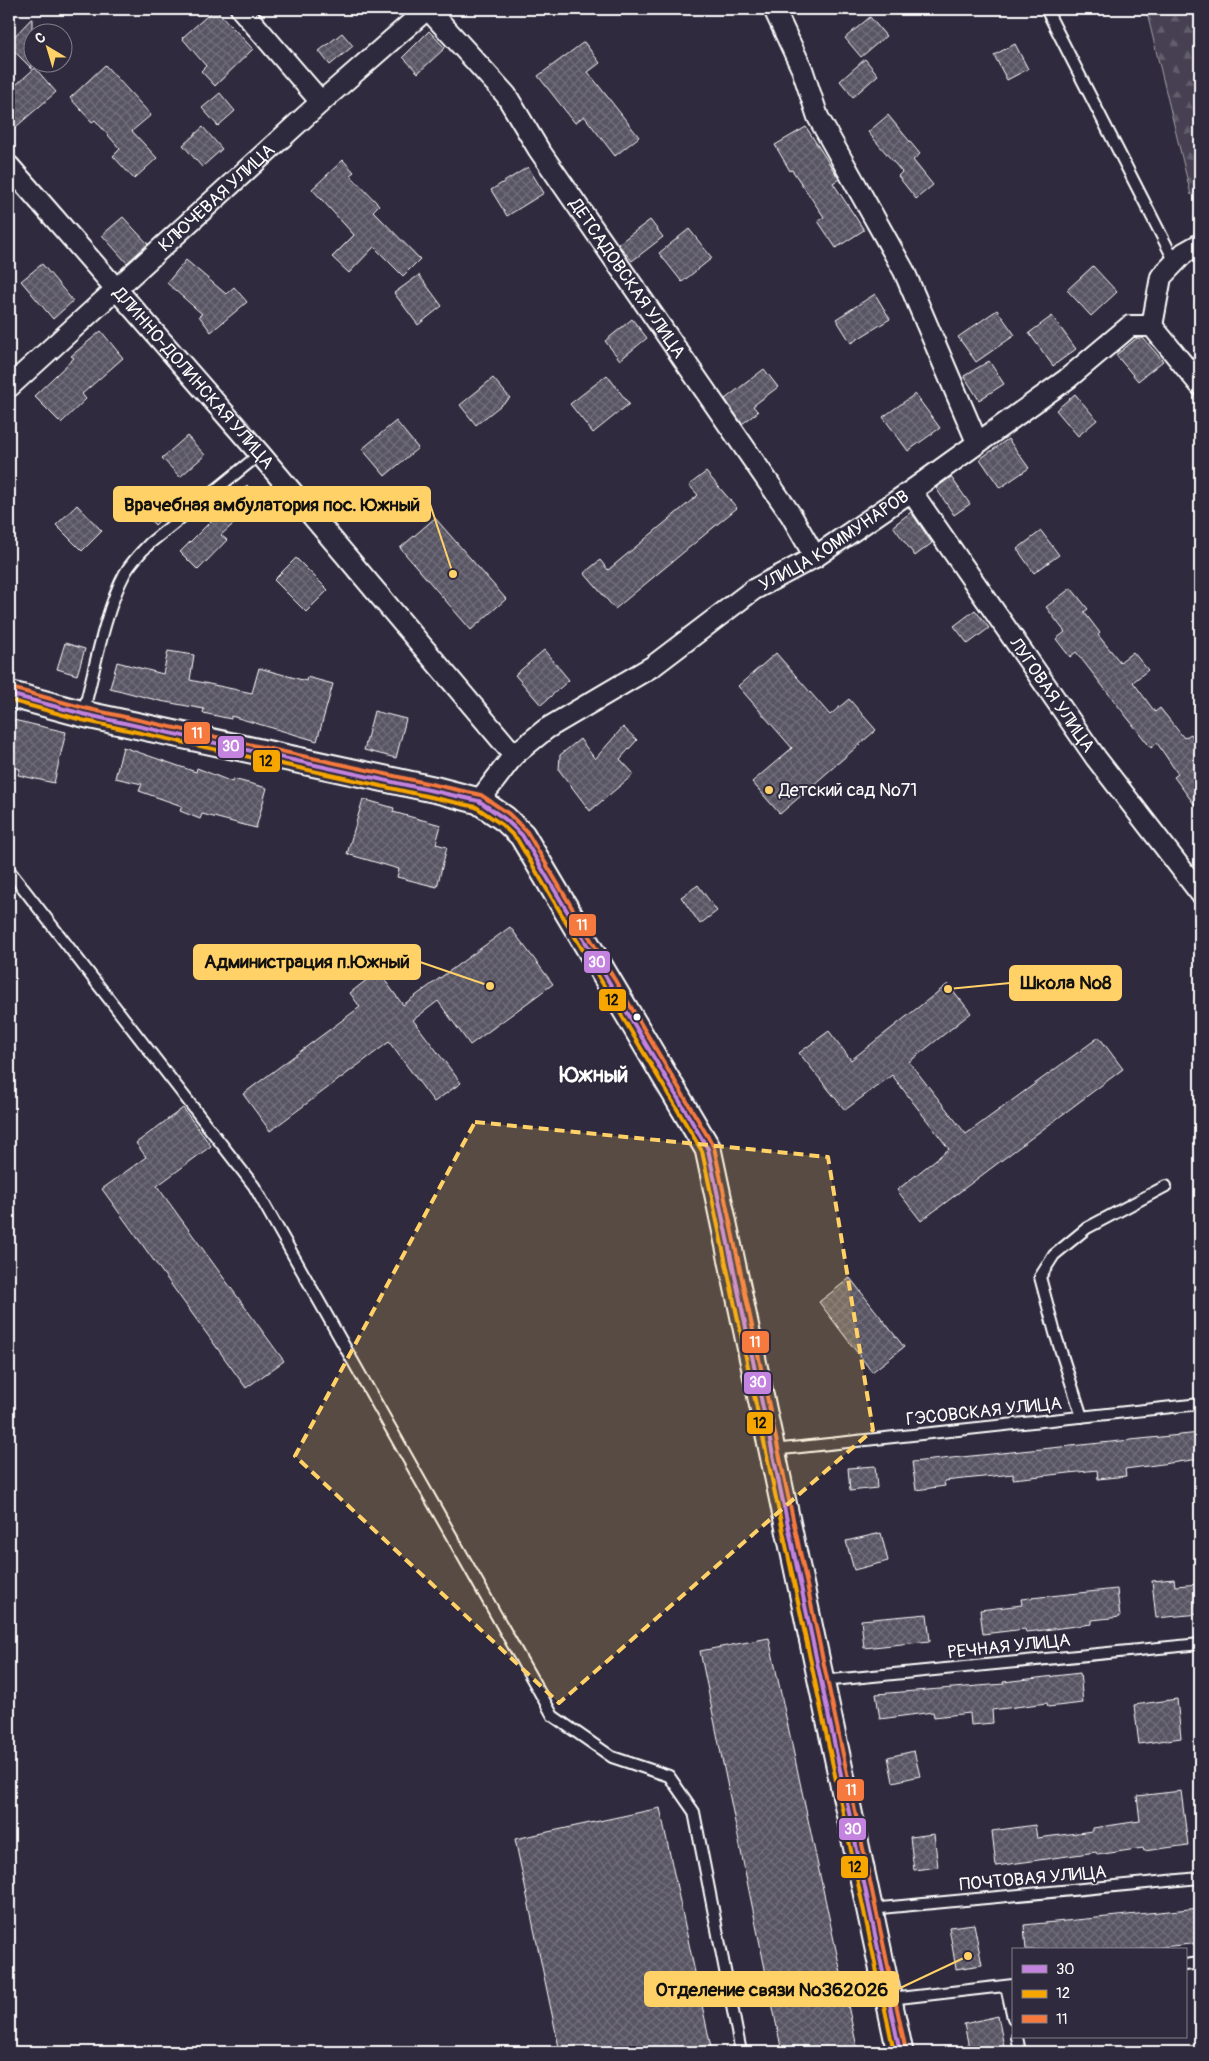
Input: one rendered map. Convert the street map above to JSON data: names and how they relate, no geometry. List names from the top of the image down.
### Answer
{
  "streets": {
    "street": [
      "КЛЮЧЕВАЯ УЛИЦА",
      "ДЕТСАДОВСКАЯ УЛИЦА",
      "ДЛИННО-ДОЛИНСКАЯ УЛИЦА",
      "УЛИЦА КОММУНАРОВ",
      "ЛУГОВАЯ УЛИЦА"
    ],
    "lane": ["ГЭСОВСКАЯ УЛИЦА", "РЕЧНАЯ УЛИЦА", "ПОЧТОВАЯ УЛИЦА"]
  },
  "crossings": [
    ["КЛЮЧЕВАЯ УЛИЦА", "ДЕТСАДОВСКАЯ УЛИЦА"],
    ["КЛЮЧЕВАЯ УЛИЦА", "ДЛИННО-ДОЛИНСКАЯ УЛИЦА"],
    ["ДЕТСАДОВСКАЯ УЛИЦА", "УЛИЦА КОММУНАРОВ"],
    ["ДЛИННО-ДОЛИНСКАЯ УЛИЦА", "УЛИЦА КОММУНАРОВ"],
    ["УЛИЦА КОММУНАРОВ", "ЛУГОВАЯ УЛИЦА"]
  ],
  "districts": ["Южный"],
  "places": [
    "Врачебная амбулатория пос. Южный",
    "Детский сад №71",
    "Администрация п.Южный",
    "Школа №8",
    "Отделение связи №362026"
  ],
  "lines": ["transit line 11", "transit line 30", "transit line 12"],
  "legend": ["30", "12", "11"],
  "north": "top left"
}
